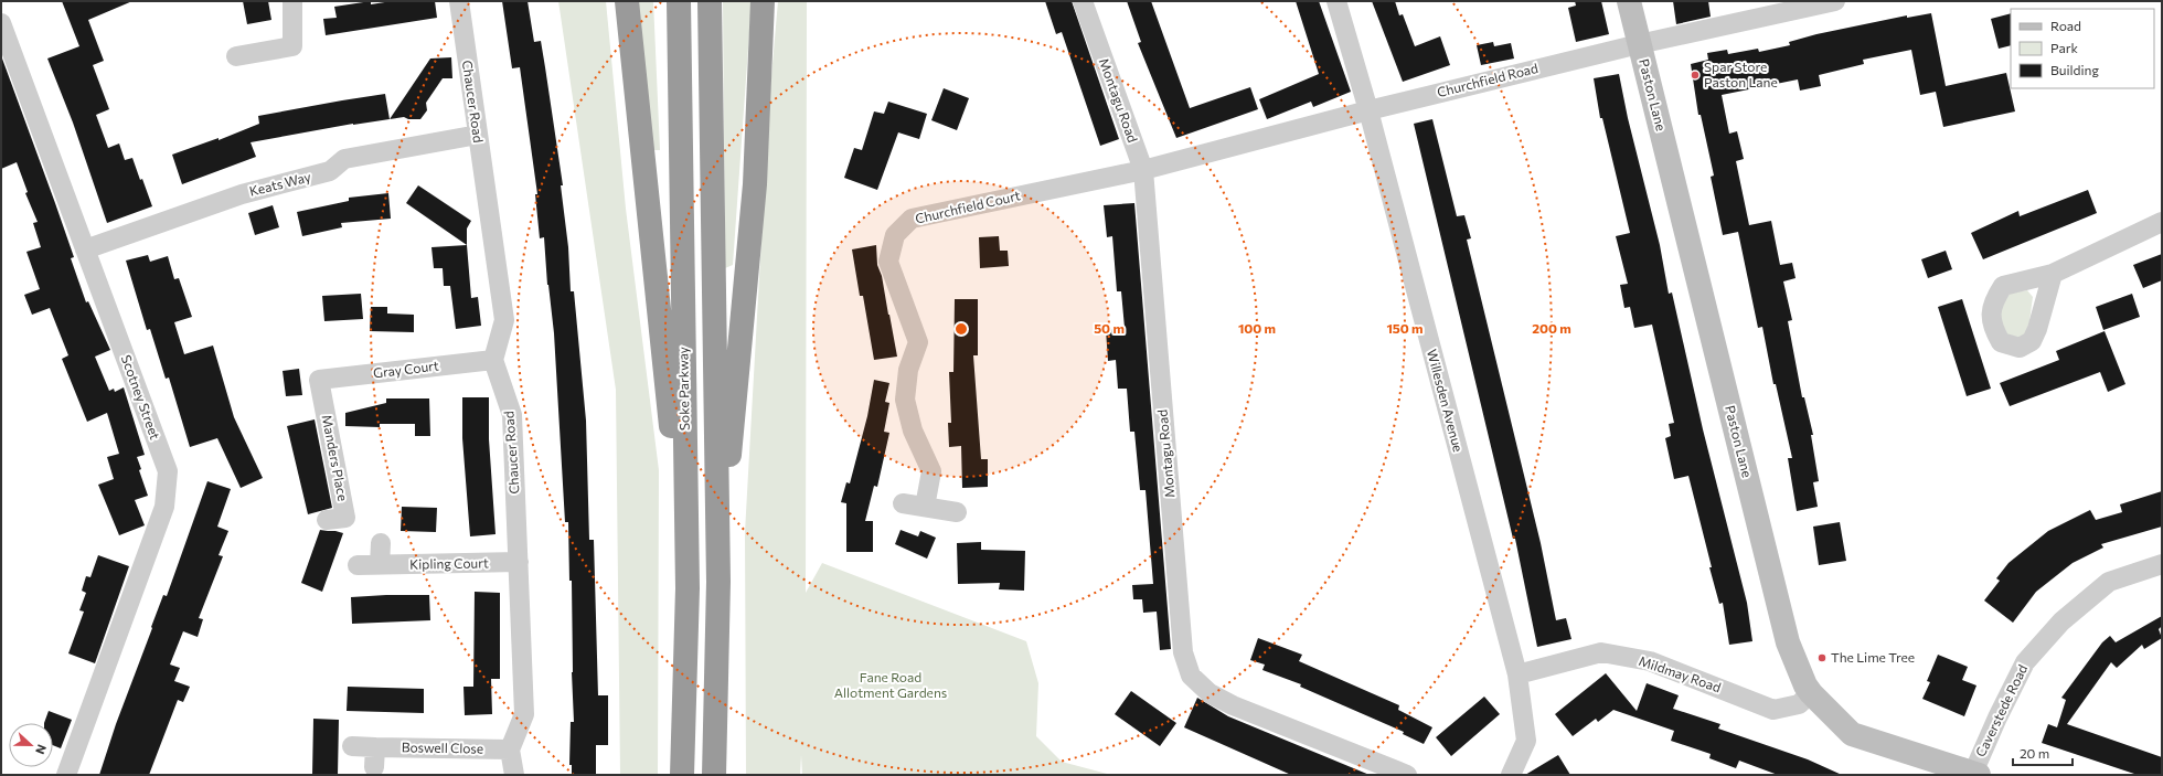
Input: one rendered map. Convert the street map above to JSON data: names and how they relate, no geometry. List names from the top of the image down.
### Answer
{
  "streets": {
    "highway": ["Soke Parkway"],
    "street": [
      "Churchfield Road",
      "Paston Lane",
      "Montagu Road",
      "Chaucer Road",
      "Keats Way",
      "Churchfield Court",
      "Gray Court",
      "Scotney Street",
      "Willesden Avenue",
      "Manders Place",
      "Kipling Court",
      "Mildmay Road",
      "Caverstede Road",
      "Boswell Close"
    ]
  },
  "crossings": [
    ["Churchfield Road", "Paston Lane"],
    ["Churchfield Road", "Montagu Road"],
    ["Churchfield Road", "Churchfield Court"],
    ["Churchfield Road", "Willesden Avenue"],
    ["Paston Lane", "Mildmay Road"],
    ["Paston Lane", "Caverstede Road"],
    ["Montagu Road", "Churchfield Court"],
    ["Chaucer Road", "Keats Way"],
    ["Chaucer Road", "Gray Court"],
    ["Chaucer Road", "Kipling Court"],
    ["Chaucer Road", "Boswell Close"],
    ["Keats Way", "Scotney Street"],
    ["Gray Court", "Manders Place"],
    ["Willesden Avenue", "Mildmay Road"]
  ],
  "parks": ["Fane Road Allotment Gardens"],
  "places": ["Spar Store Paston Lane", "The Lime Tree"],
  "legend": ["Road", "Park", "Building"],
  "scale_bar": "20 m",
  "north": "right",
  "rings": [
    "50 m",
    "100 m",
    "150 m",
    "200 m"
  ]
}
